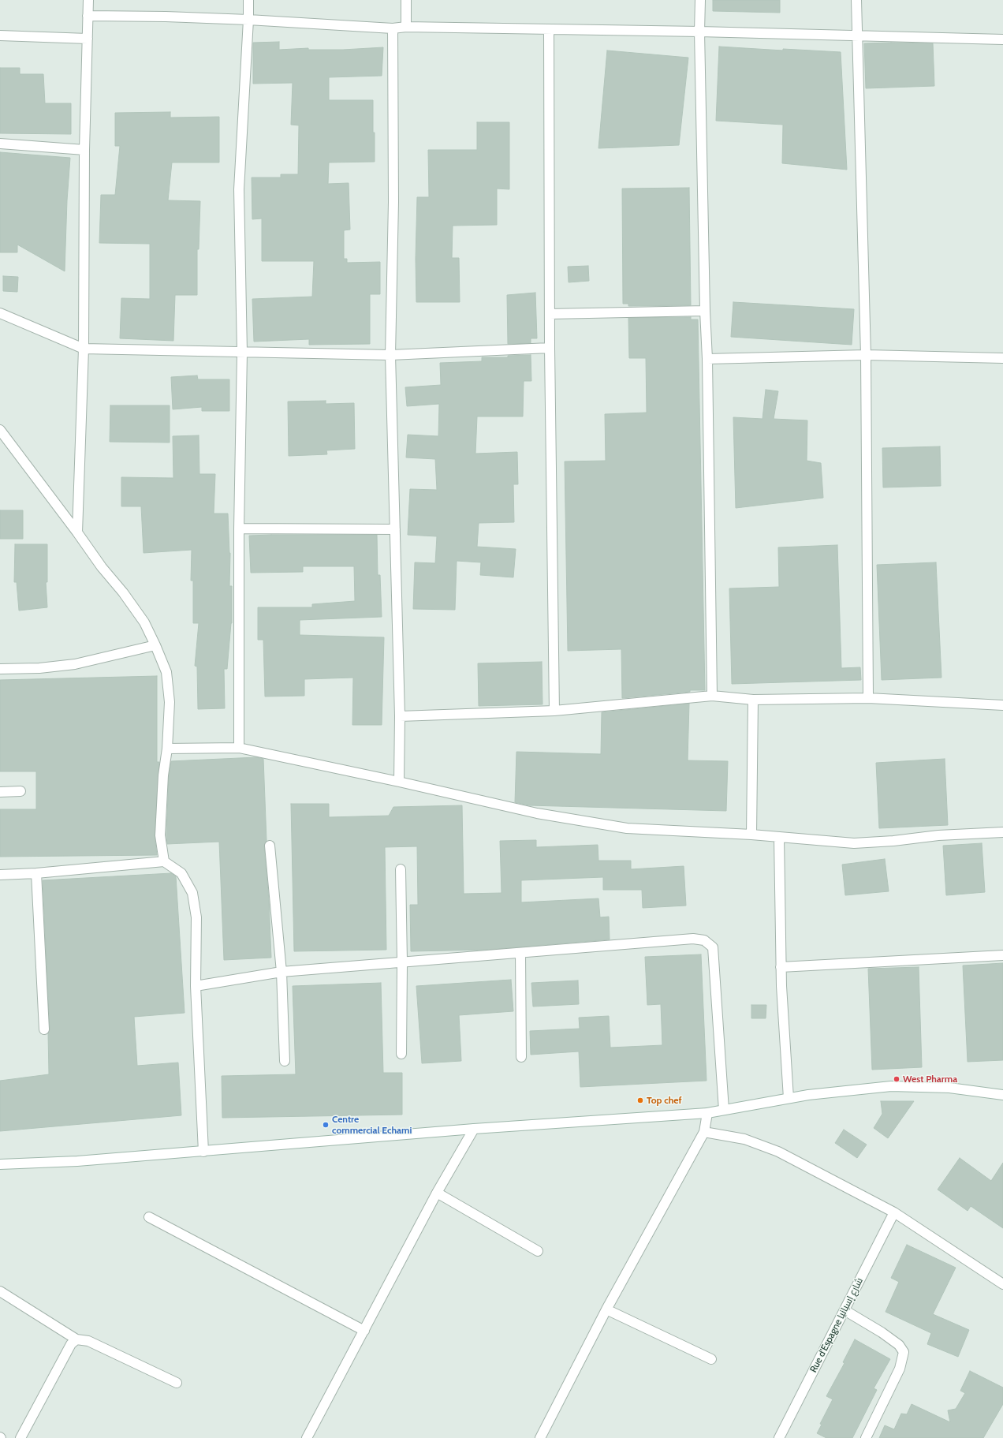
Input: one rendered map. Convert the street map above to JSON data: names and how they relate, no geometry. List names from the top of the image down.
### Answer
{
  "streets": {
    "street": ["Rue d'Espagne شارع إسبانيا"]
  },
  "places": ["West Pharma", "Top chef", "Centre commercial Echami"]
}
